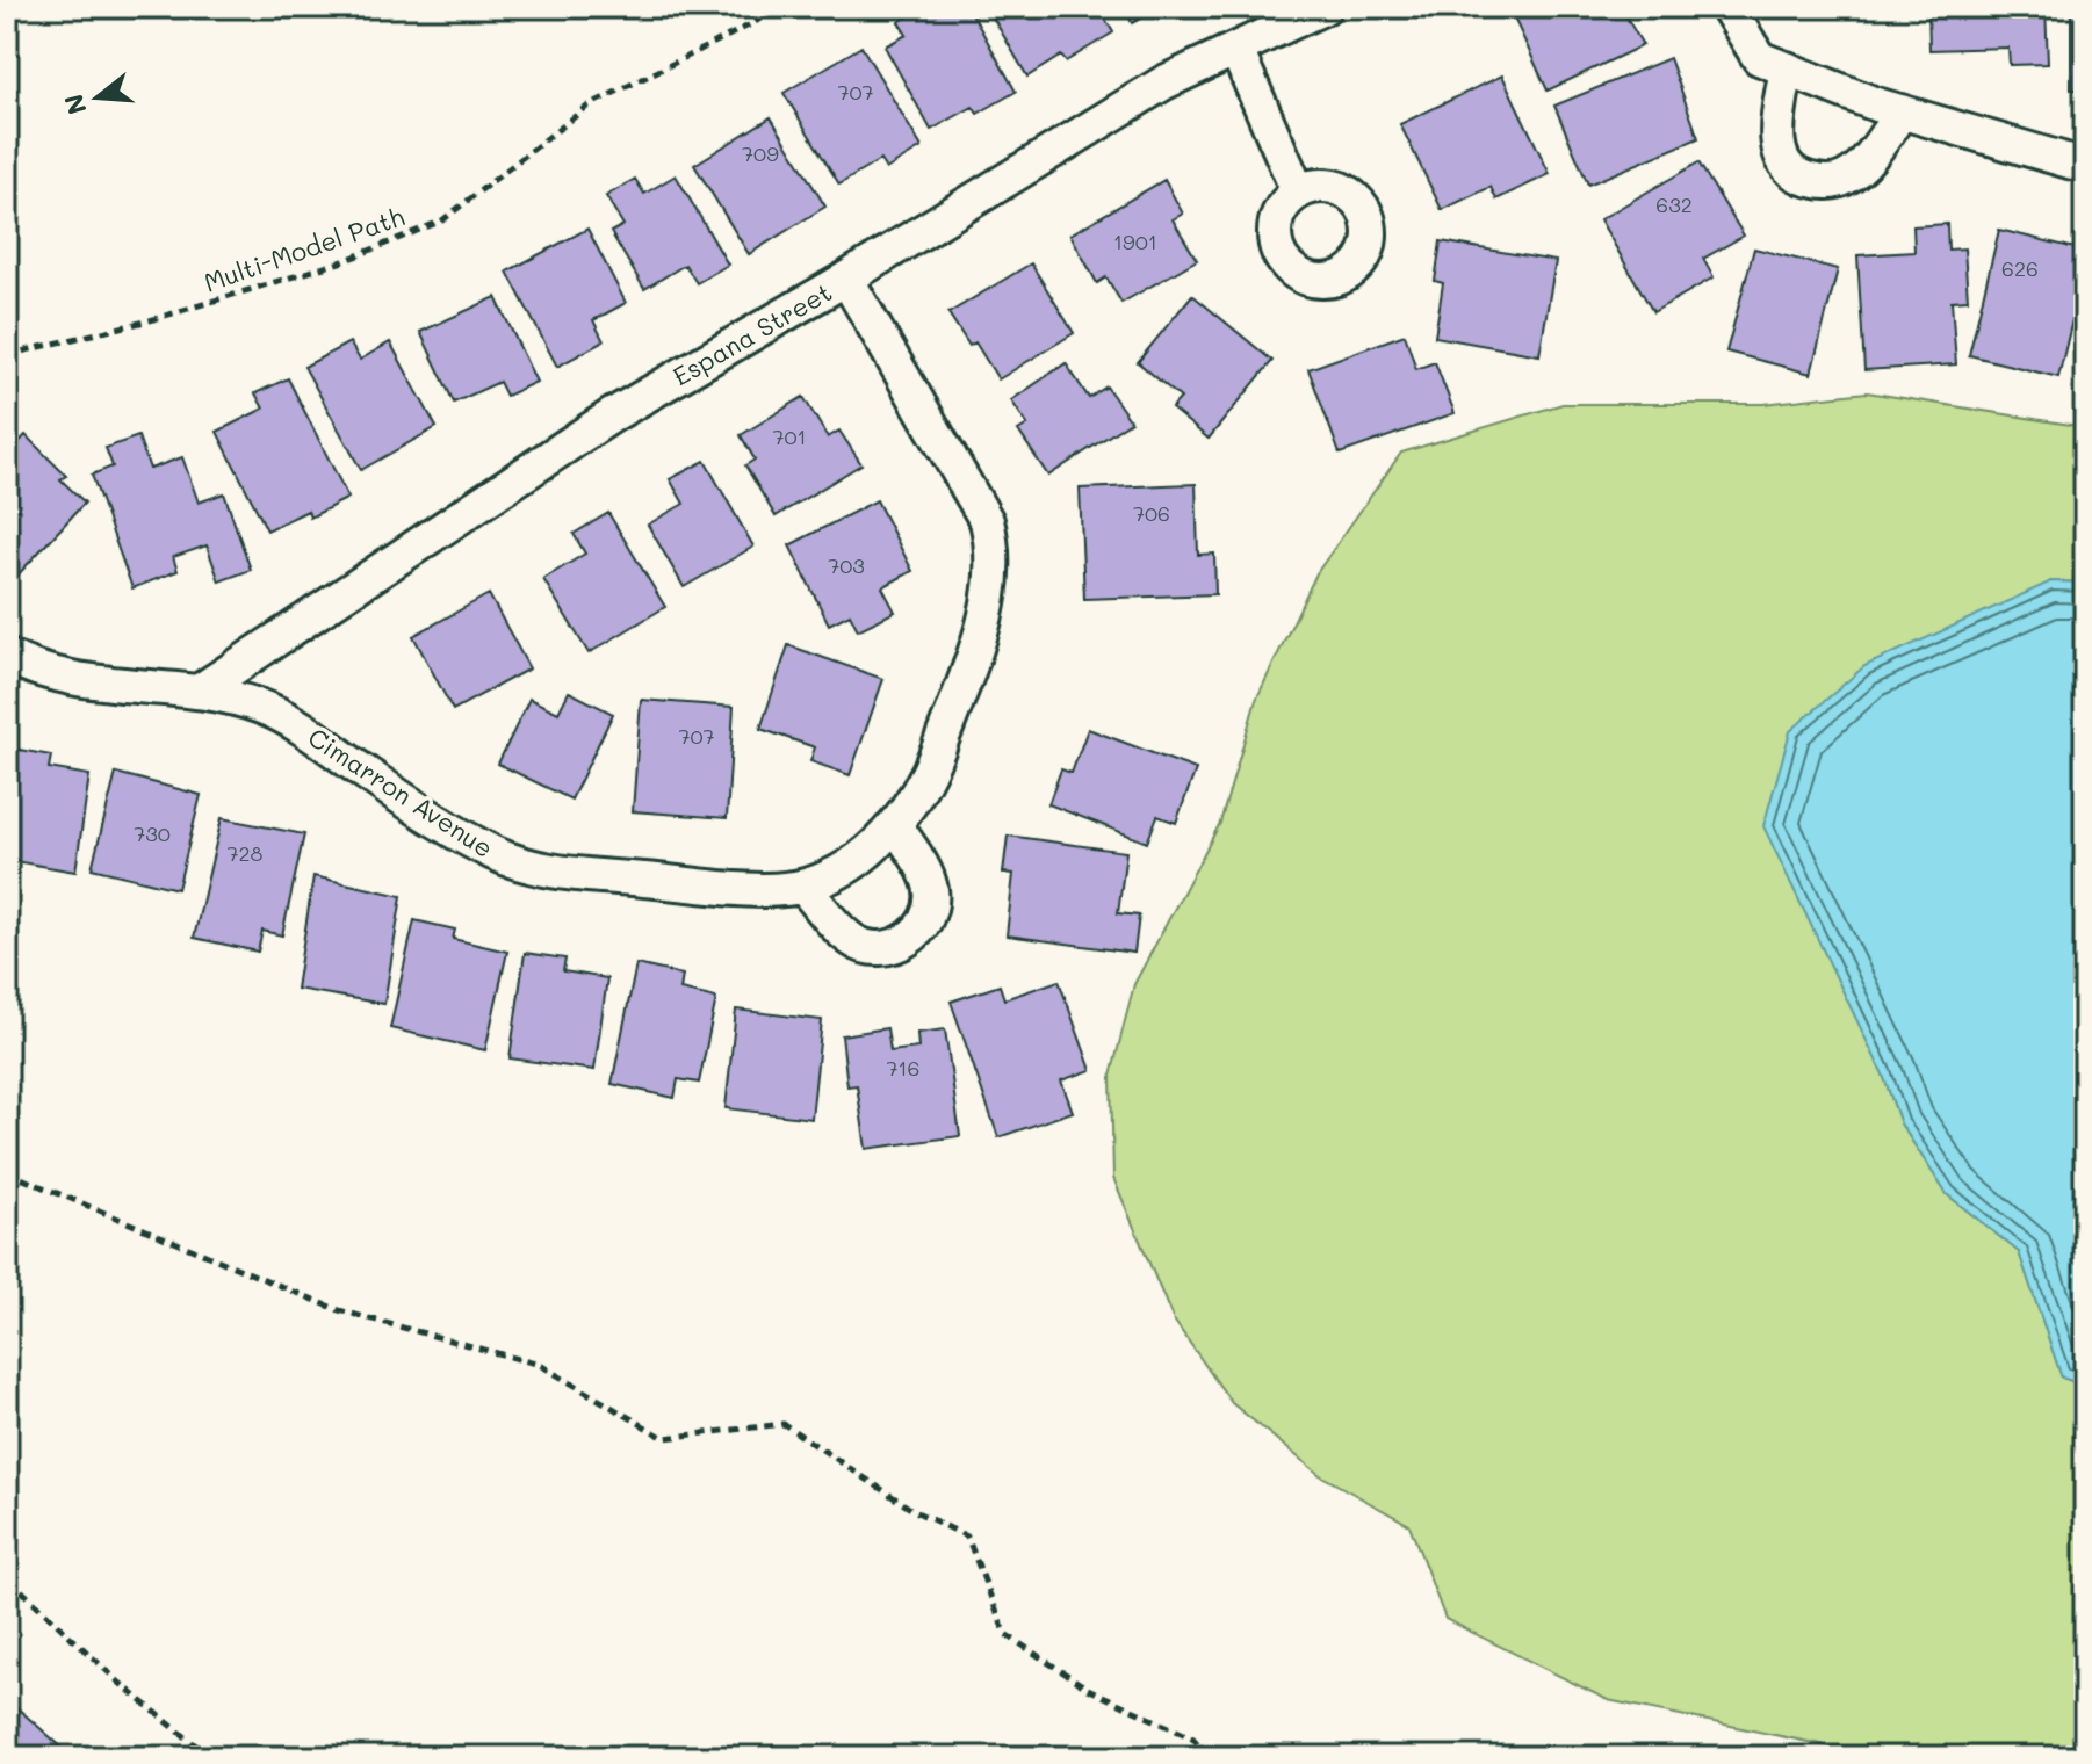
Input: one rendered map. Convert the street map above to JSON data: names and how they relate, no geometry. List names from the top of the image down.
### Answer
{
  "streets": {
    "street": ["Espana Street", "Cimarron Avenue"],
    "path": ["Multi-Model Path"]
  },
  "crossings": [
    ["Espana Street", "Cimarron Avenue"]
  ],
  "house_numbers": [
    "707",
    "709",
    "632",
    "1901",
    "626",
    "701",
    "706",
    "703",
    "707",
    "730",
    "728",
    "716"
  ],
  "north": "left"
}
